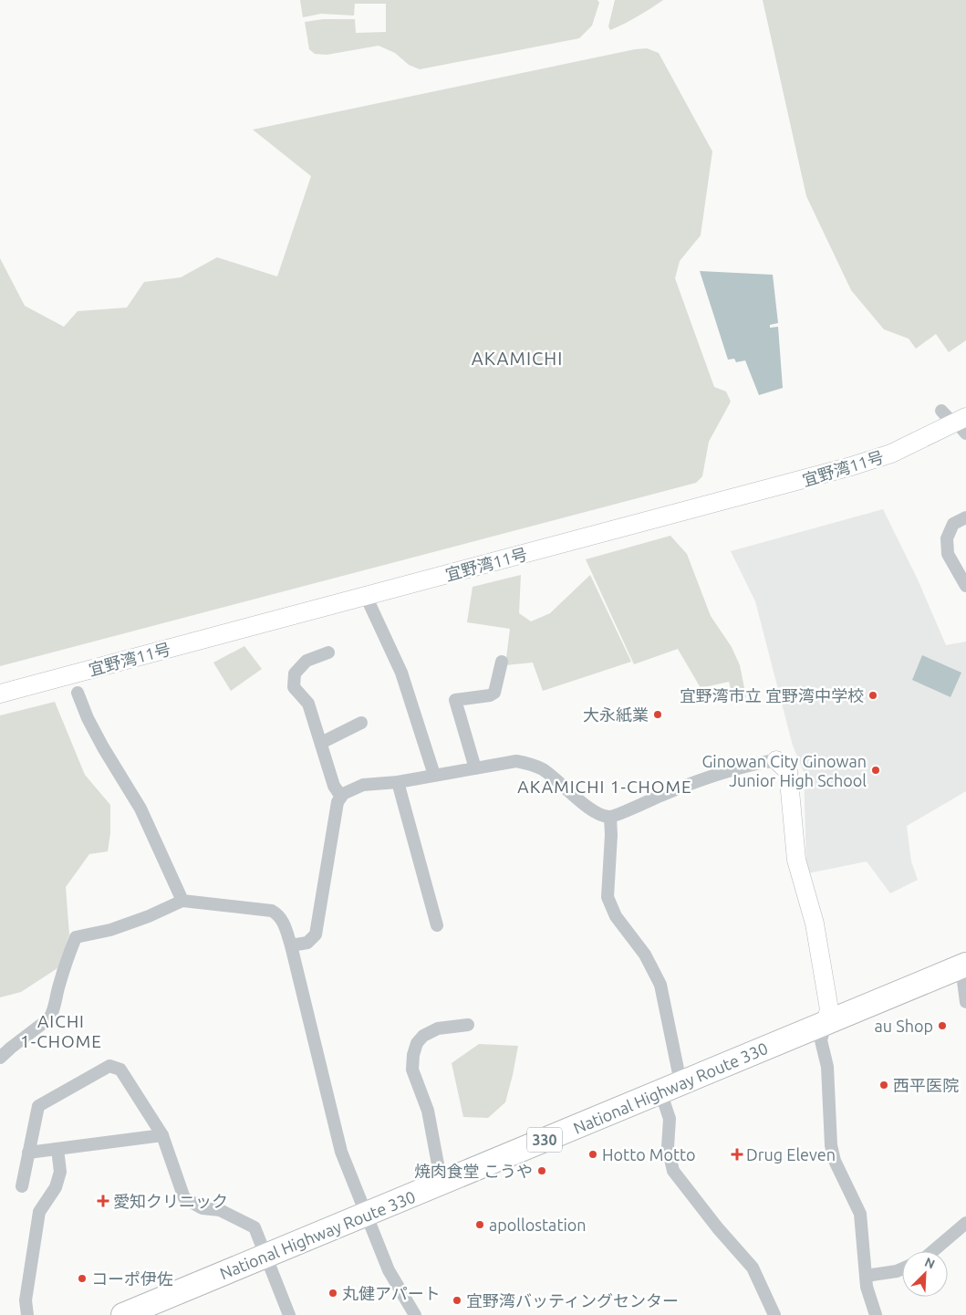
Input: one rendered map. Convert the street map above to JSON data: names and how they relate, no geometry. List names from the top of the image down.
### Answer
{
  "streets": {
    "highway": ["National Highway Route 330", "330"],
    "street": ["宜野湾11号"]
  },
  "districts": ["AKAMICHI", "AKAMICHI 1-CHOME", "AICHI 1-CHOME"],
  "places": {
    "other": [
      "宜野湾市立 宜野湾中学校",
      "大永紙業",
      "Ginowan City Ginowan Junior High School",
      "au Shop",
      "西平医院",
      "Hotto Motto",
      "焼肉食堂 こうや",
      "apollostation",
      "コーポ伊佐",
      "丸健アパート",
      "宜野湾バッティングセンター"
    ],
    "health": ["Drug Eleven", "愛知クリニック"]
  },
  "north": "top right"
}
